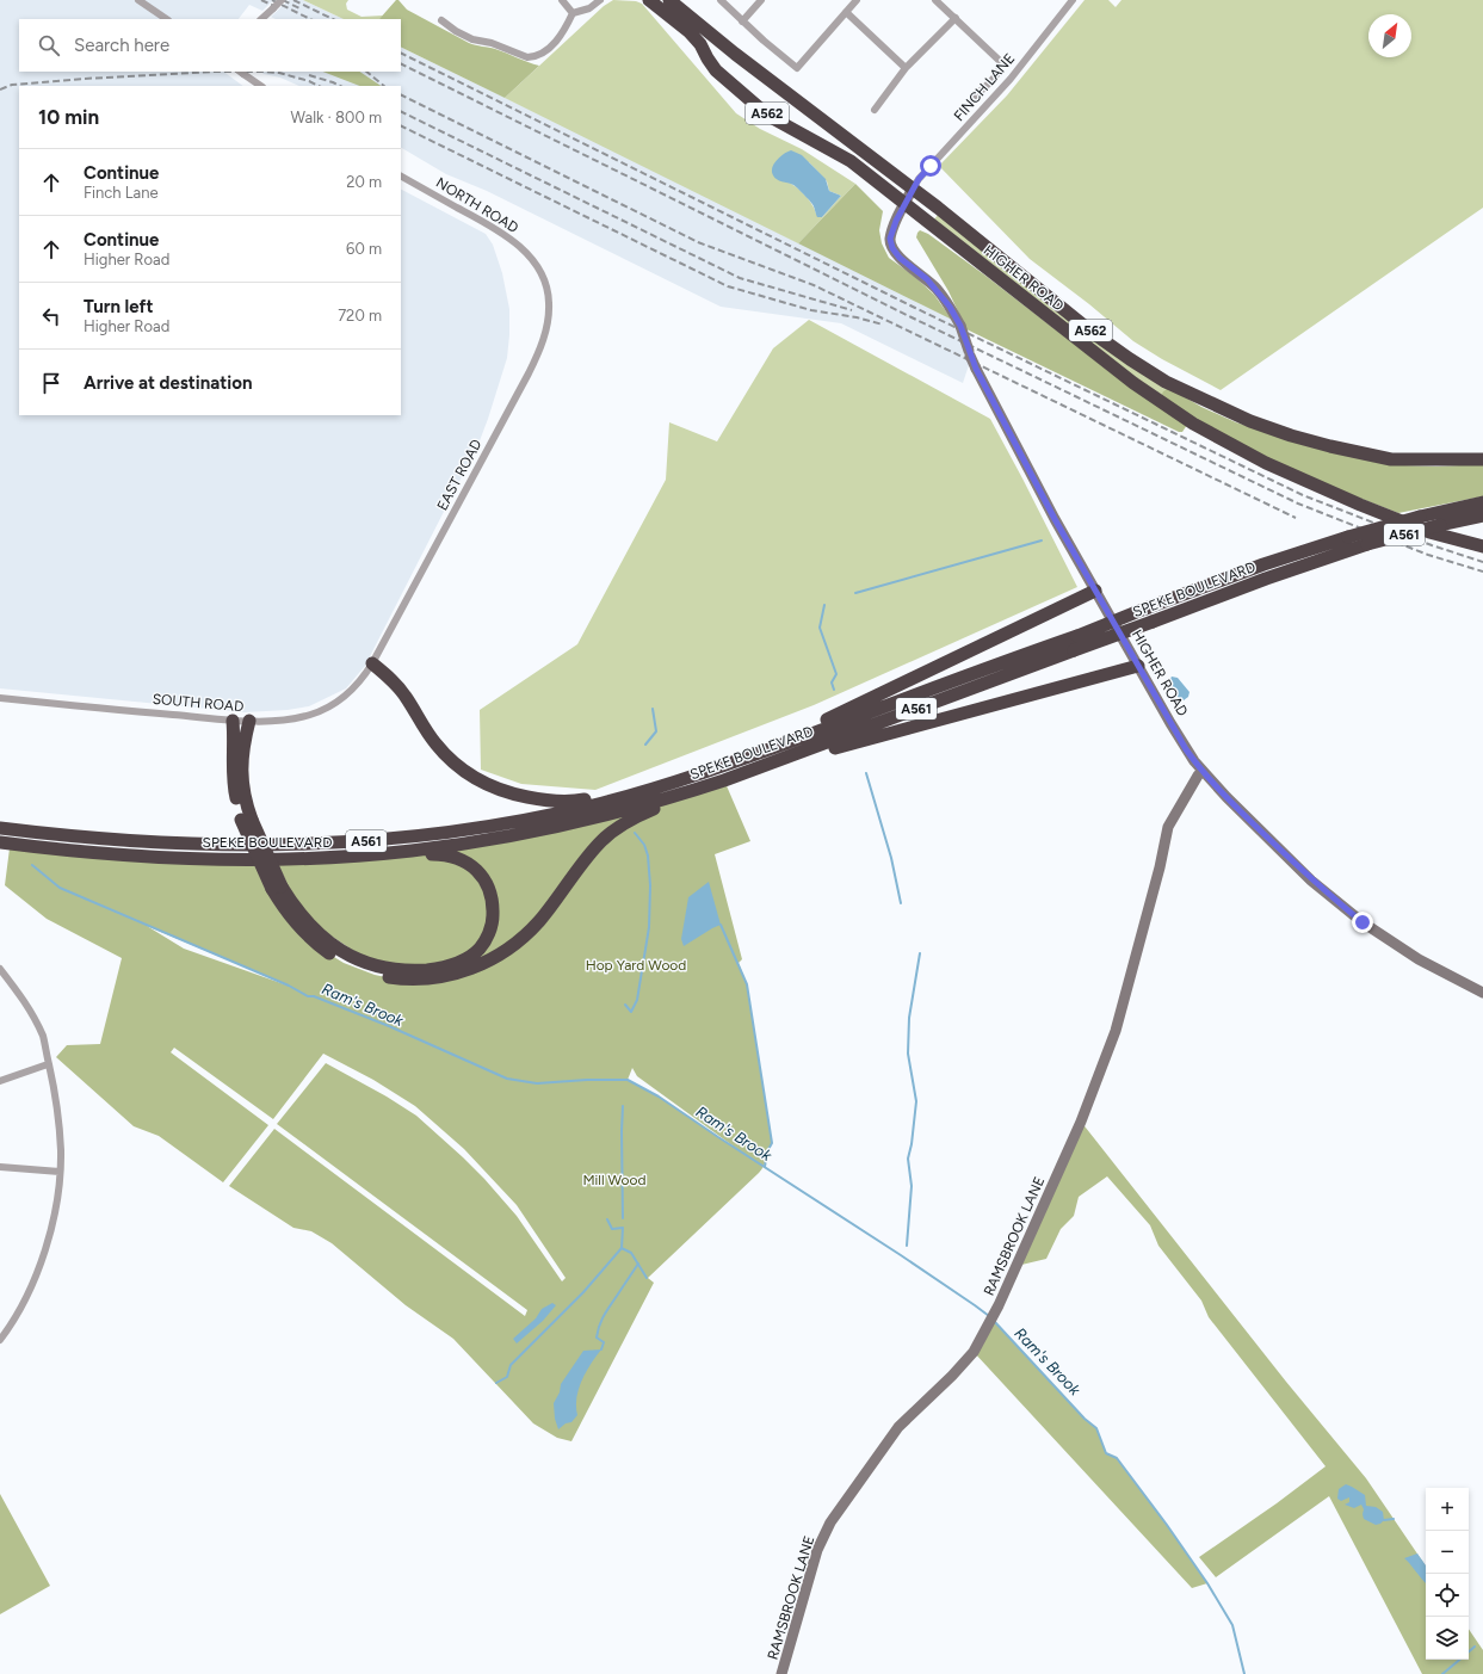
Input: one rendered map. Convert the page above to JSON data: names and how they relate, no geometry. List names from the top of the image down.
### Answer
{
  "streets": {
    "highway": [
      "A562",
      "HIGHER ROAD",
      "A561",
      "SPEKE BOULEVARD"
    ],
    "street": [
      "FINCH LANE",
      "NORTH ROAD",
      "EAST ROAD",
      "SOUTH ROAD",
      "RAMSBROOK LANE"
    ]
  },
  "crossings": [
    ["FINCH LANE", "HIGHER ROAD"],
    ["NORTH ROAD", "EAST ROAD"],
    ["HIGHER ROAD", "RAMSBROOK LANE"],
    ["EAST ROAD", "SOUTH ROAD"]
  ],
  "water": ["Ram's Brook"],
  "parks": ["Hop Yard Wood", "Mill Wood"],
  "north": "top right",
  "page": {
    "search": "Search here",
    "heading": ["10 min", "Walk · 800 m"],
    "list": [
      ["Continue", "Finch Lane", "20 m"],
      ["Continue", "Higher Road", "60 m"],
      ["Turn left", "Higher Road", "720 m"],
      "Arrive at destination"
    ],
    "map_buttons": ["+", "−"]
  }
}
